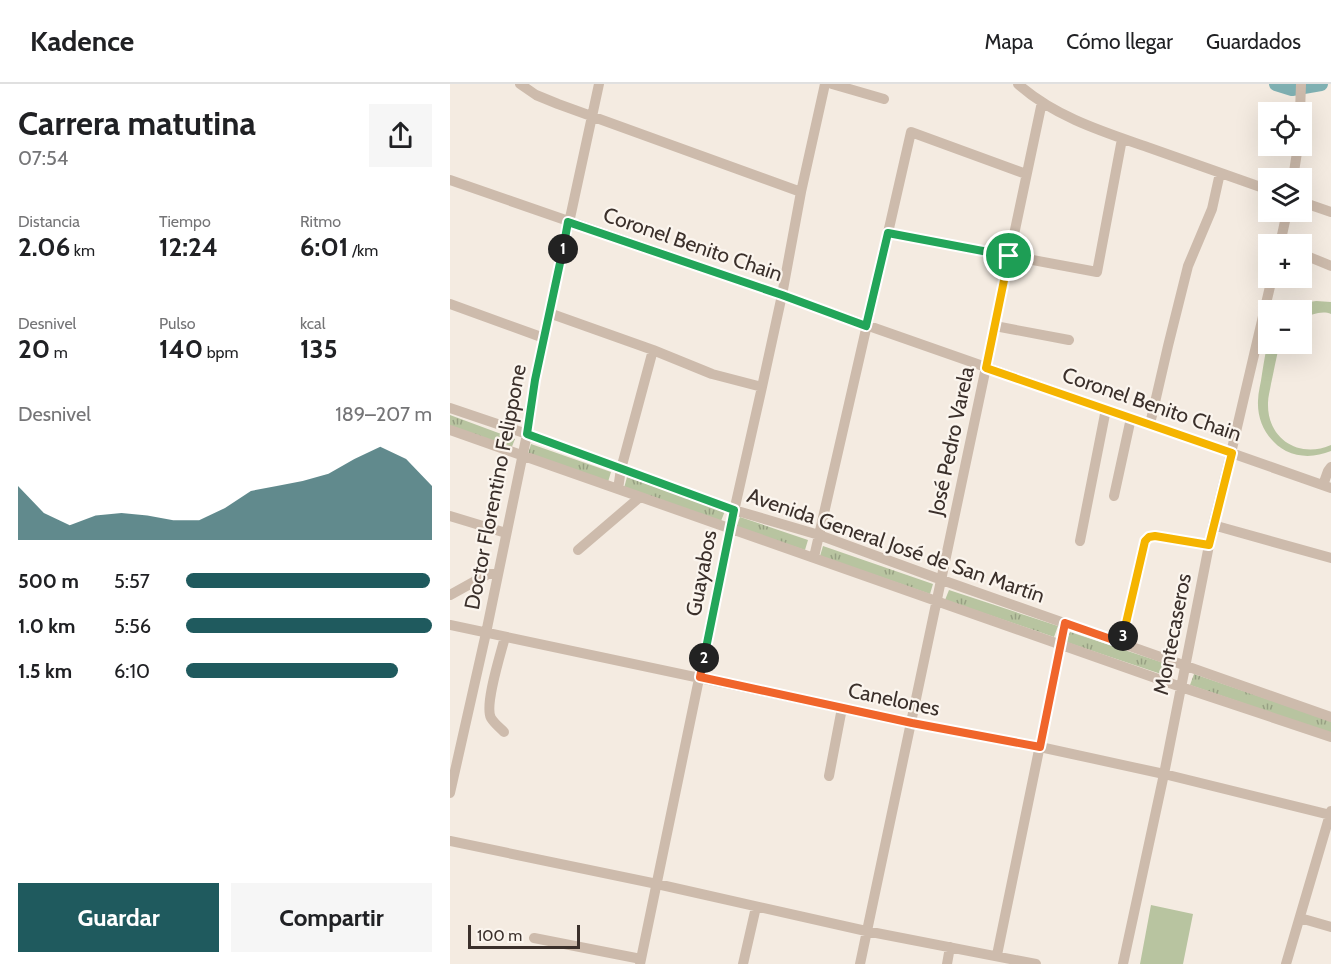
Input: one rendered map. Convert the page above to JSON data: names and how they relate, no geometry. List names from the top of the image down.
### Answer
{
  "streets": {
    "street": [
      "Coronel Benito Chain",
      "José Pedro Varela",
      "Doctor Florentino Felippone",
      "Avenida General José de San Martín",
      "Guayabos",
      "Montecaseros",
      "Canelones"
    ]
  },
  "crossings": [
    ["Coronel Benito Chain", "José Pedro Varela"],
    ["Coronel Benito Chain", "Doctor Florentino Felippone"],
    ["Coronel Benito Chain", "Guayabos"],
    ["Coronel Benito Chain", "Montecaseros"],
    ["José Pedro Varela", "Avenida General José de San Martín"],
    ["José Pedro Varela", "Canelones"],
    ["Doctor Florentino Felippone", "Avenida General José de San Martín"],
    ["Doctor Florentino Felippone", "Canelones"],
    ["Avenida General José de San Martín", "Guayabos"],
    ["Avenida General José de San Martín", "Montecaseros"],
    ["Guayabos", "Canelones"],
    ["Montecaseros", "Canelones"]
  ],
  "scale_bar": "100 m",
  "page": {
    "header": "Kadence",
    "nav": ["Mapa", "Cómo llegar", "Guardados"],
    "heading": ["Carrera matutina", "07:54"],
    "map_buttons": ["+", "−"],
    "stats": [
      ["Distancia", "2.06 km"],
      ["Tiempo", "12:24"],
      ["Ritmo", "6:01 /km"],
      ["Desnivel", "20 m"],
      ["Pulso", "140 bpm"],
      ["kcal", "135"]
    ],
    "pins": ["1", "3", "2"],
    "chart": ["Desnivel", "189–207 m"],
    "list": [
      {
        "name": "500 m",
        "note": "5:57"
      },
      {
        "name": "1.0 km",
        "note": "5:56"
      },
      {
        "name": "1.5 km",
        "note": "6:10"
      }
    ],
    "buttons": ["Guardar", "Compartir"],
    "scale": "100 m"
  }
}
